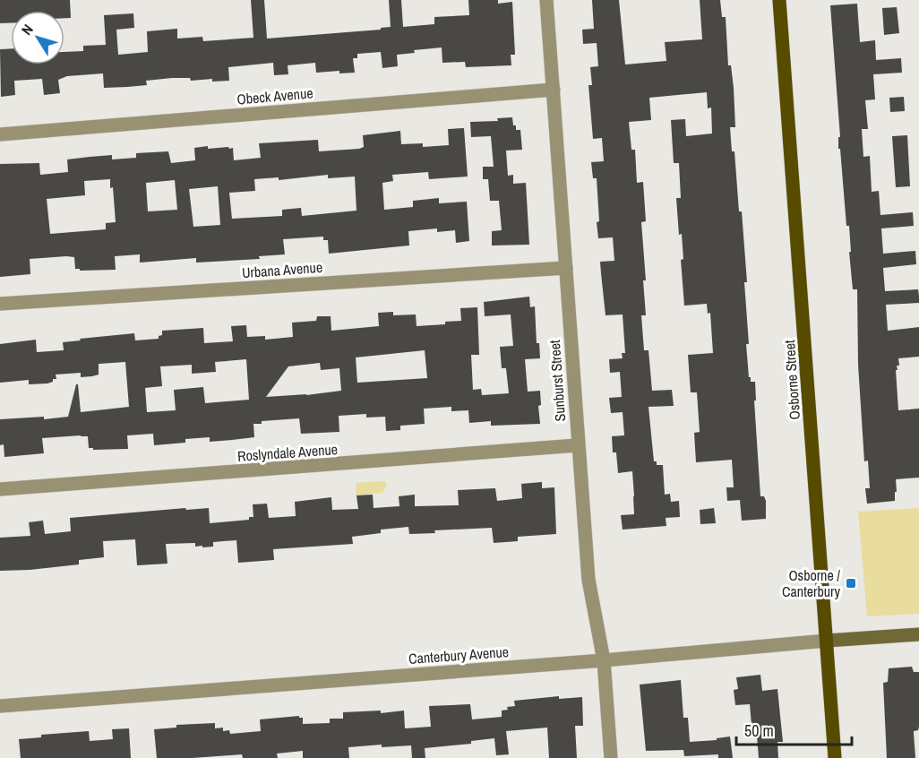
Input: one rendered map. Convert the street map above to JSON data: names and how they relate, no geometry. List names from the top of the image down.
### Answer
{
  "streets": {
    "main road": ["Osborne Street"],
    "street": [
      "Obeck Avenue",
      "Urbana Avenue",
      "Sunburst Street",
      "Roslyndale Avenue",
      "Canterbury Avenue"
    ]
  },
  "crossings": [
    ["Obeck Avenue", "Sunburst Street"],
    ["Urbana Avenue", "Sunburst Street"],
    ["Osborne Street", "Canterbury Avenue"],
    ["Sunburst Street", "Roslyndale Avenue"],
    ["Sunburst Street", "Canterbury Avenue"]
  ],
  "places": {
    "transit": ["Osborne / Canterbury"]
  },
  "scale_bar": "50 m",
  "north": "top left"
}
